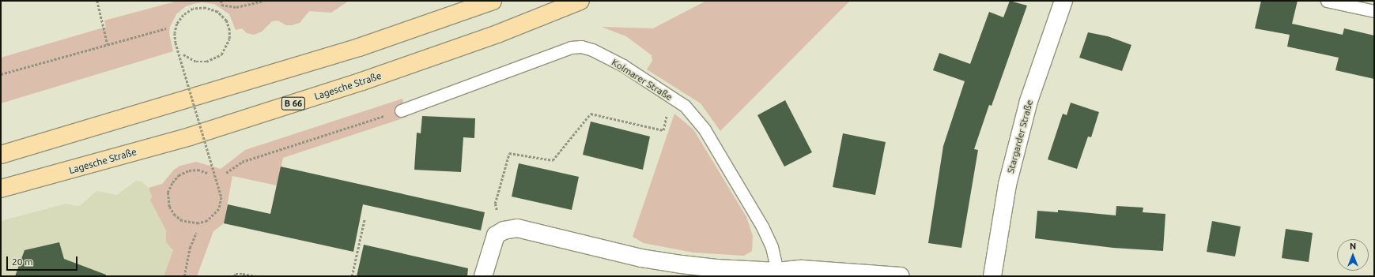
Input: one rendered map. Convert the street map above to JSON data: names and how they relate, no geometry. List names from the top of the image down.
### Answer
{
  "streets": {
    "main road": ["Lagesche Straße", "B 66"],
    "street": ["Stargarder Straße"],
    "lane": ["Kolmarer Straße"]
  },
  "scale_bar": "20 m",
  "north": "top"
}
